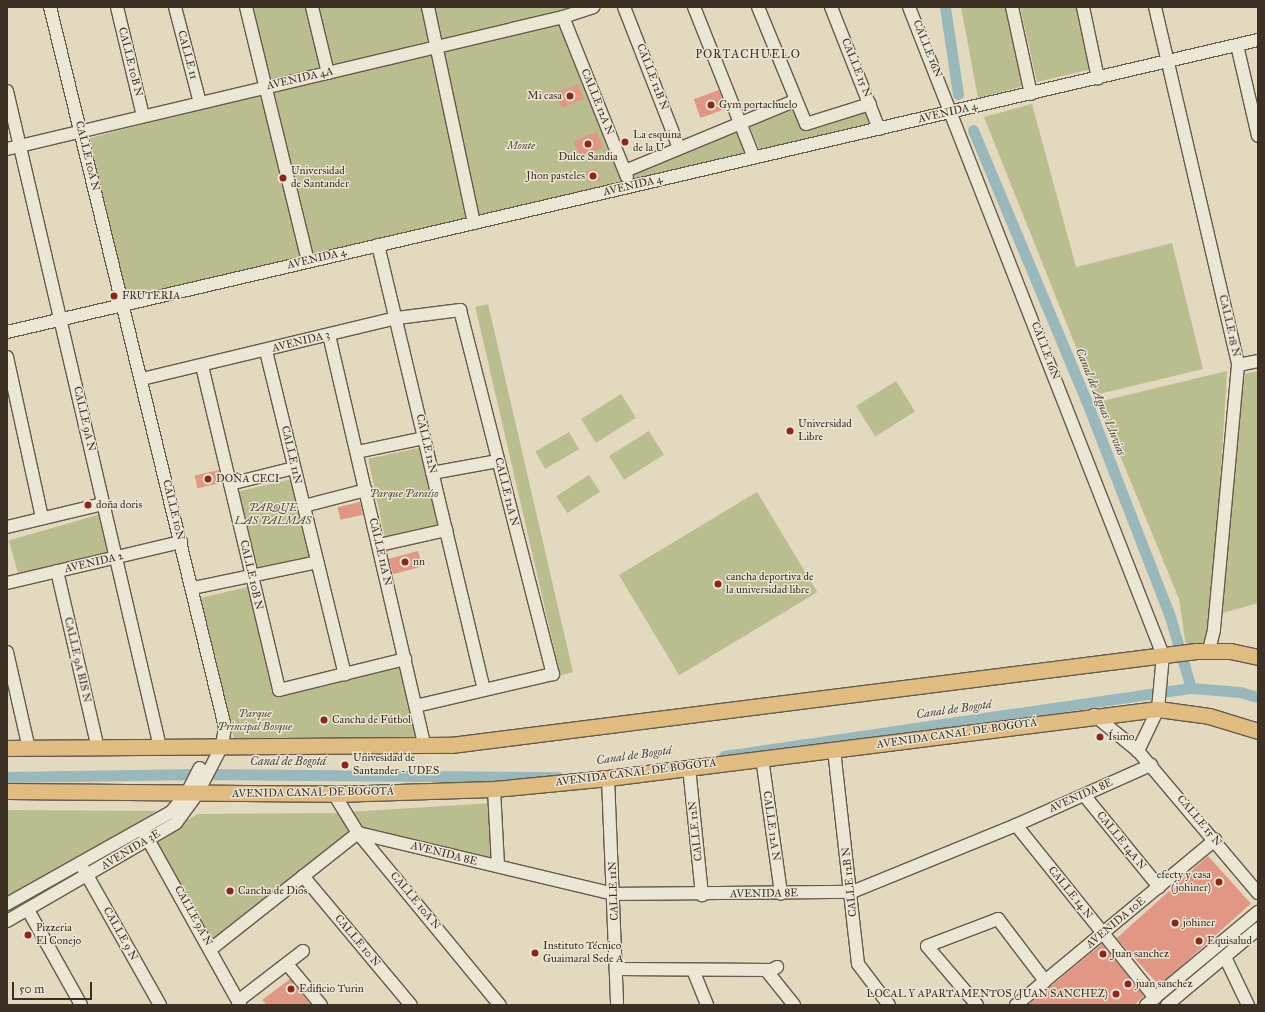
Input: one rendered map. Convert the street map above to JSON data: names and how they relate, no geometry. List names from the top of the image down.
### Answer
{
  "streets": {
    "main road": ["AVENIDA CANAL DE BOGOTÁ"],
    "street": [
      "CALLE 16N",
      "CALLE 11",
      "CALLE 10B N",
      "CALLE 15 N",
      "CALLE 12B N",
      "AVENIDA 4A",
      "CALLE 12A N",
      "AVENIDA 4",
      "CALLE 10A N",
      "CALLE 18 N",
      "AVENIDA 3",
      "CALLE 9A N",
      "CALLE 12N",
      "CALLE 11N",
      "CALLE 10N",
      "CALLE 11A N",
      "AVENIDA 2",
      "CALLE 9A BIS N",
      "AVENIDA 8E",
      "CALLE 14A N",
      "AVENIDA 3E",
      "CALLE 14 N",
      "AVENIDA 10E",
      "CALLE 9 N",
      "CALLE 10 N"
    ]
  },
  "crossings": [
    ["CALLE 16N", "AVENIDA 4"],
    ["CALLE 16N", "AVENIDA CANAL DE BOGOTÁ"],
    ["CALLE 11", "AVENIDA 4A"],
    ["CALLE 10B N", "AVENIDA 4A"],
    ["CALLE 10B N", "AVENIDA 3"],
    ["CALLE 10B N", "CALLE 11N"],
    ["CALLE 15 N", "AVENIDA 4"],
    ["CALLE 15 N", "AVENIDA CANAL DE BOGOTÁ"],
    ["CALLE 15 N", "AVENIDA 8E"],
    ["CALLE 15 N", "AVENIDA 10E"],
    ["CALLE 12B N", "AVENIDA CANAL DE BOGOTÁ"],
    ["CALLE 12B N", "AVENIDA 8E"],
    ["AVENIDA 4A", "CALLE 12A N"],
    ["AVENIDA 4A", "CALLE 10A N"],
    ["AVENIDA 4A", "CALLE 9A N"],
    ["CALLE 12A N", "AVENIDA 4"],
    ["CALLE 12A N", "AVENIDA 3"],
    ["CALLE 12A N", "CALLE 12N"],
    ["CALLE 12A N", "AVENIDA CANAL DE BOGOTÁ"],
    ["CALLE 12A N", "AVENIDA 8E"],
    ["AVENIDA 4", "CALLE 10A N"],
    ["AVENIDA 4", "CALLE 18 N"],
    ["AVENIDA 4", "CALLE 9A N"],
    ["AVENIDA 4", "CALLE 12N"],
    ["AVENIDA 4", "CALLE 10N"],
    ["CALLE 10A N", "CALLE 10N"],
    ["CALLE 10A N", "AVENIDA CANAL DE BOGOTÁ"],
    ["CALLE 10A N", "AVENIDA 8E"],
    ["AVENIDA 3", "CALLE 12N"],
    ["AVENIDA 3", "CALLE 11N"],
    ["AVENIDA 3", "CALLE 10N"],
    ["AVENIDA 3", "CALLE 11A N"],
    ["CALLE 9A N", "AVENIDA 2"],
    ["CALLE 9A N", "AVENIDA 3E"],
    ["CALLE 12N", "AVENIDA CANAL DE BOGOTÁ"],
    ["CALLE 12N", "AVENIDA 8E"],
    ["CALLE 11N", "AVENIDA CANAL DE BOGOTÁ"],
    ["CALLE 11N", "AVENIDA 8E"],
    ["CALLE 10N", "AVENIDA 2"],
    ["CALLE 10N", "AVENIDA 3E"],
    ["AVENIDA 2", "CALLE 9A BIS N"],
    ["AVENIDA CANAL DE BOGOTÁ", "AVENIDA 3E"],
    ["AVENIDA 8E", "CALLE 14A N"],
    ["AVENIDA 8E", "CALLE 14 N"],
    ["CALLE 14A N", "AVENIDA 10E"],
    ["AVENIDA 3E", "CALLE 9 N"],
    ["CALLE 14 N", "AVENIDA 10E"]
  ],
  "districts": ["PORTACHUELO"],
  "water": ["Canal de Aguas Lluvias", "Canal de Bogotá"],
  "parks": [
    "Monte",
    "Parque Paraíso",
    "PARQUE LAS PALMAS",
    "Parque Principal Bosque"
  ],
  "places": [
    "Mi casa",
    "Gym portachuelo",
    "La esquina de la U",
    "Dulce Sandia",
    "Jhon pasteles",
    "Universidad de Santander",
    "FRUTERIA",
    "Universidad Libre",
    "DOÑA CECI",
    "doña doris",
    "nn",
    "cancha deportiva de la universidad libre",
    "Cancha de Fútbol",
    "Ísimo",
    "Univesidad de Santander - UDES",
    "efecty y casa (johiner)",
    "Cancha de Dios",
    "johiner",
    "Pizzeria El Conejo",
    "Equisalud",
    "Instituto Técnico Guaimaral Sede A",
    "Juan sanchez",
    "juan sanchez",
    "Edificio Turin",
    "LOCAL Y APARTAMENTOS (JUAN SANCHEZ)"
  ],
  "scale_bar": "50 m"
}
